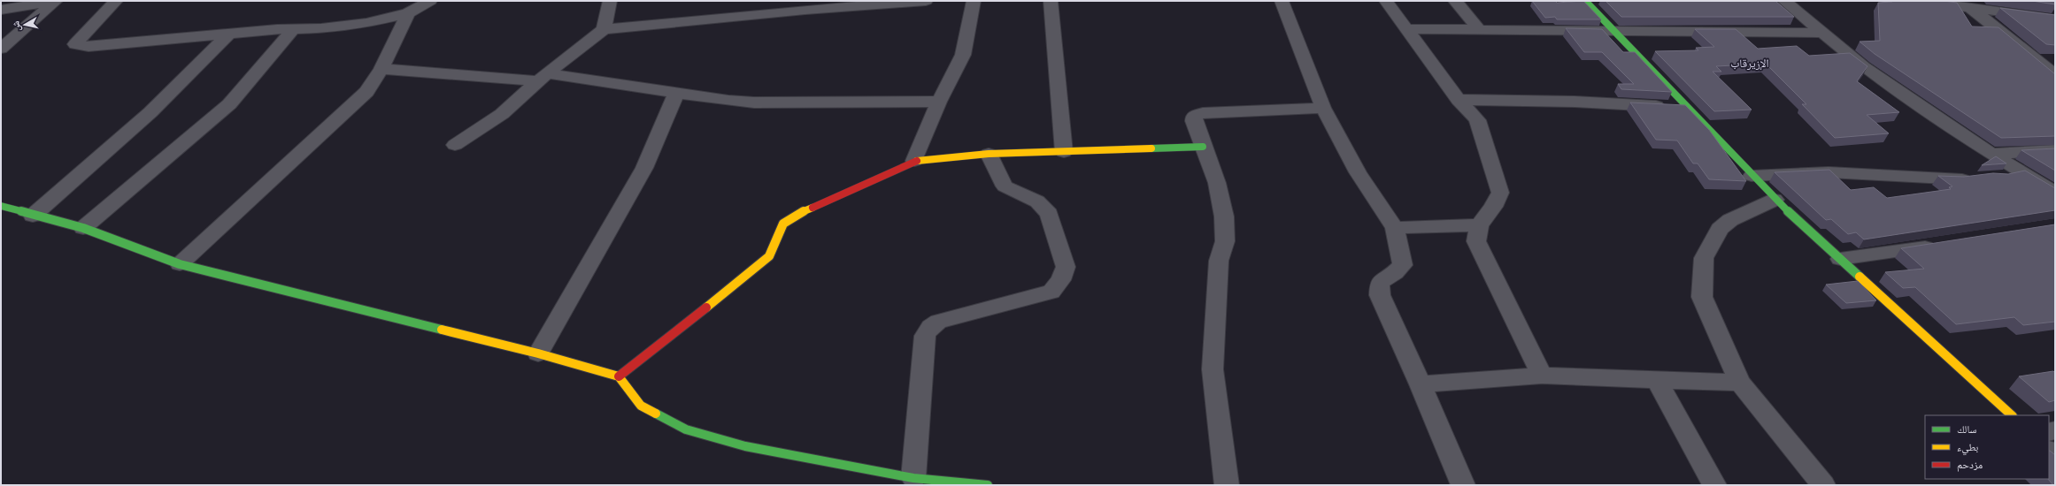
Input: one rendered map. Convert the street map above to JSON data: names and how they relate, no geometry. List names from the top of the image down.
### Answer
{
  "districts": ["الإزيرقاب"],
  "legend": ["سالك", "بطيء", "مزدحم"],
  "north": "left"
}
